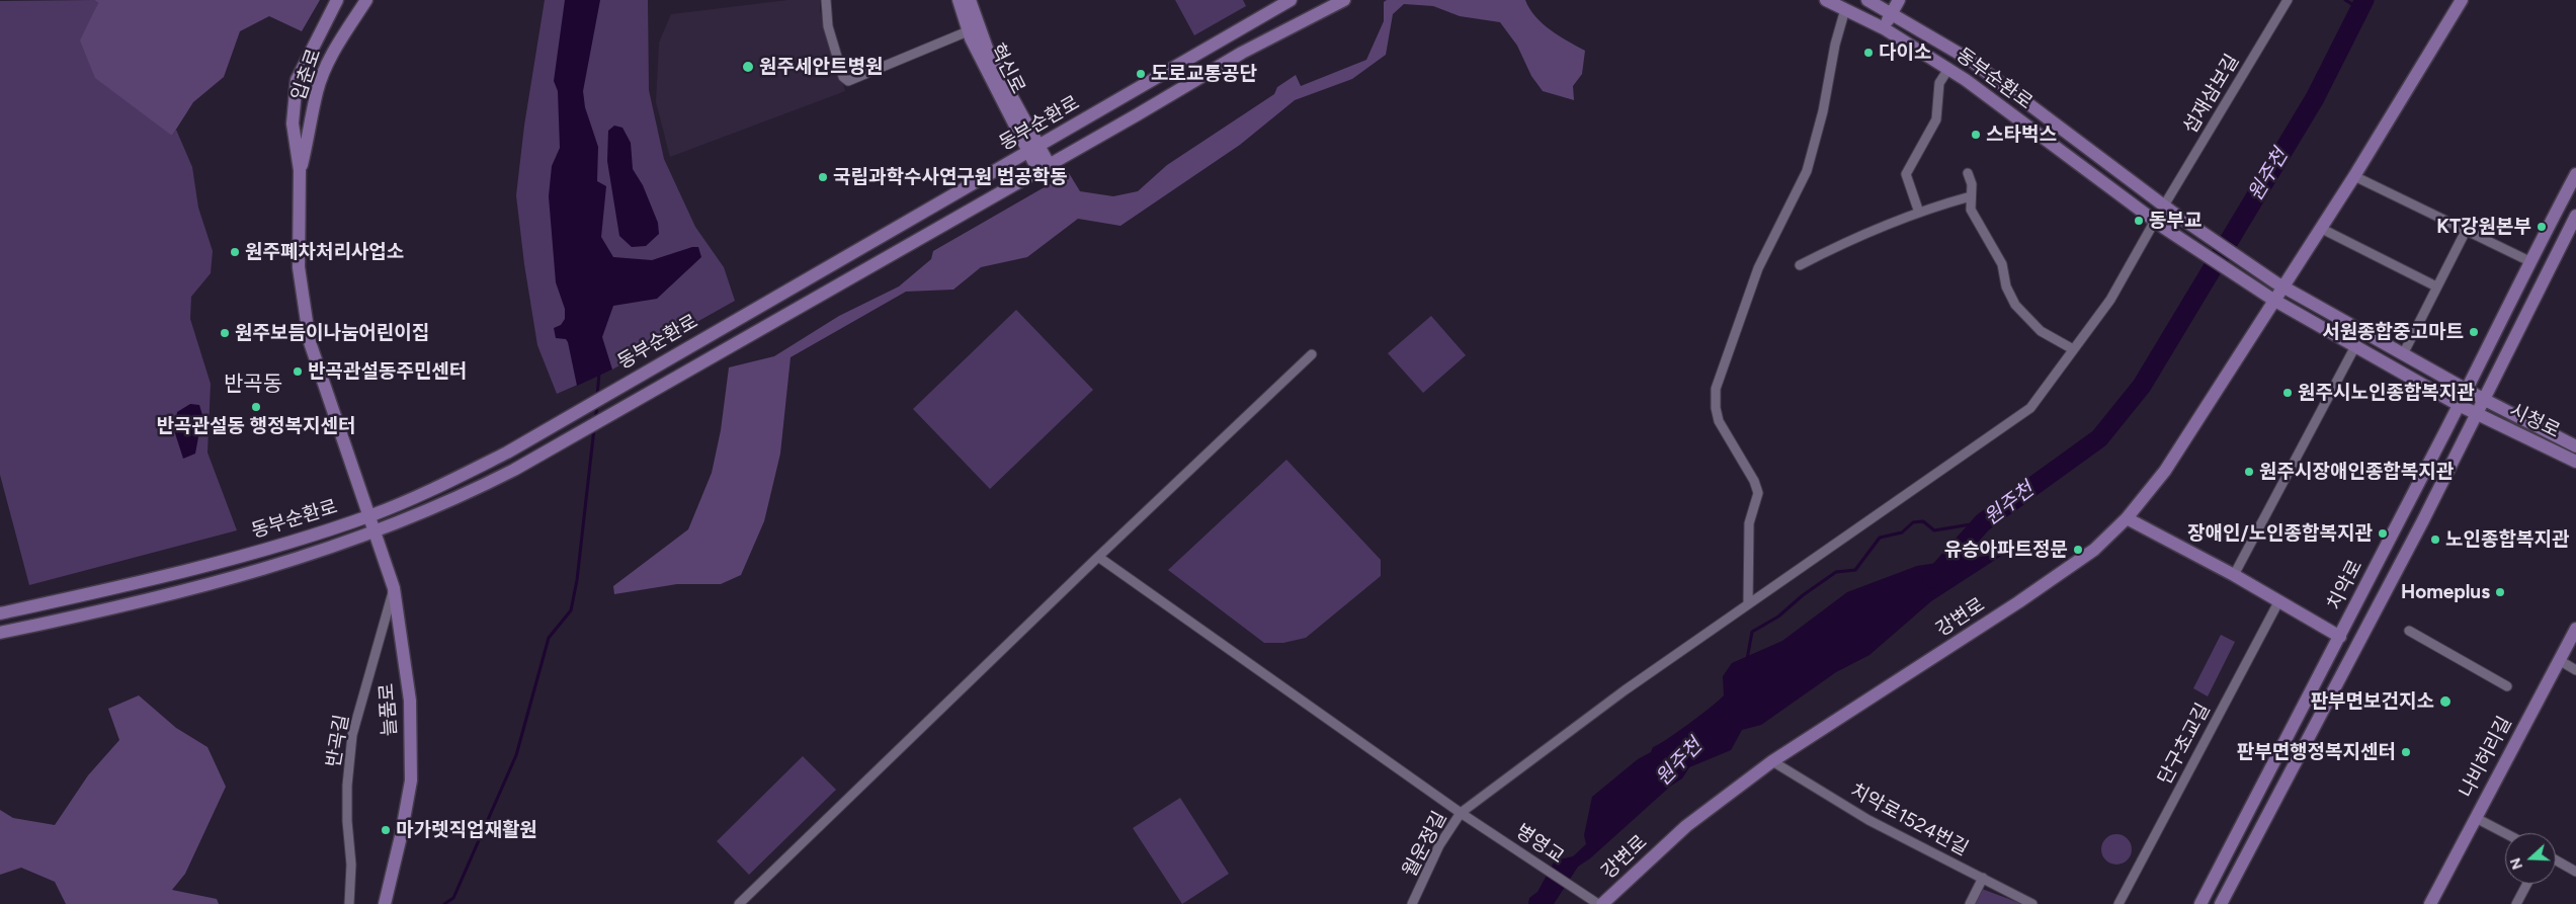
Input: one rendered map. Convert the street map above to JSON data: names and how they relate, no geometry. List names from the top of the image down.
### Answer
{
  "streets": {
    "street": [
      "혁신로",
      "입춘로",
      "동부순환로",
      "섭재삼보길",
      "시청로",
      "치악로",
      "강변로",
      "늘품로",
      "반곡길",
      "단구초교길",
      "나비허리길",
      "치악로1524번길",
      "월운정길",
      "병영교"
    ]
  },
  "crossings": [
    ["혁신로", "동부순환로"],
    ["입춘로", "동부순환로"],
    ["입춘로", "늘품로"],
    ["동부순환로", "섭재삼보길"],
    ["동부순환로", "늘품로"],
    ["시청로", "치악로"],
    ["강변로", "치악로1524번길"],
    ["늘품로", "반곡길"],
    ["월운정길", "병영교"]
  ],
  "districts": ["반곡동"],
  "water": ["원주천"],
  "places": [
    "다이소",
    "원주세안트병원",
    "도로교통공단",
    "스타벅스",
    "국립과학수사연구원 법공학동",
    "동부교",
    "KT강원본부",
    "원주폐차처리사업소",
    "서원종합중고마트",
    "원주보듬이나눔어린이집",
    "반곡관설동주민센터",
    "원주시노인종합복지관",
    "반곡관설동 행정복지센터",
    "원주시장애인종합복지관",
    "장애인/노인종합복지관",
    "노인종합복지관",
    "유승아파트정문",
    "Homeplus",
    "판부면보건지소",
    "판부면행정복지센터",
    "마가렛직업재활원"
  ],
  "north": "left"
}
